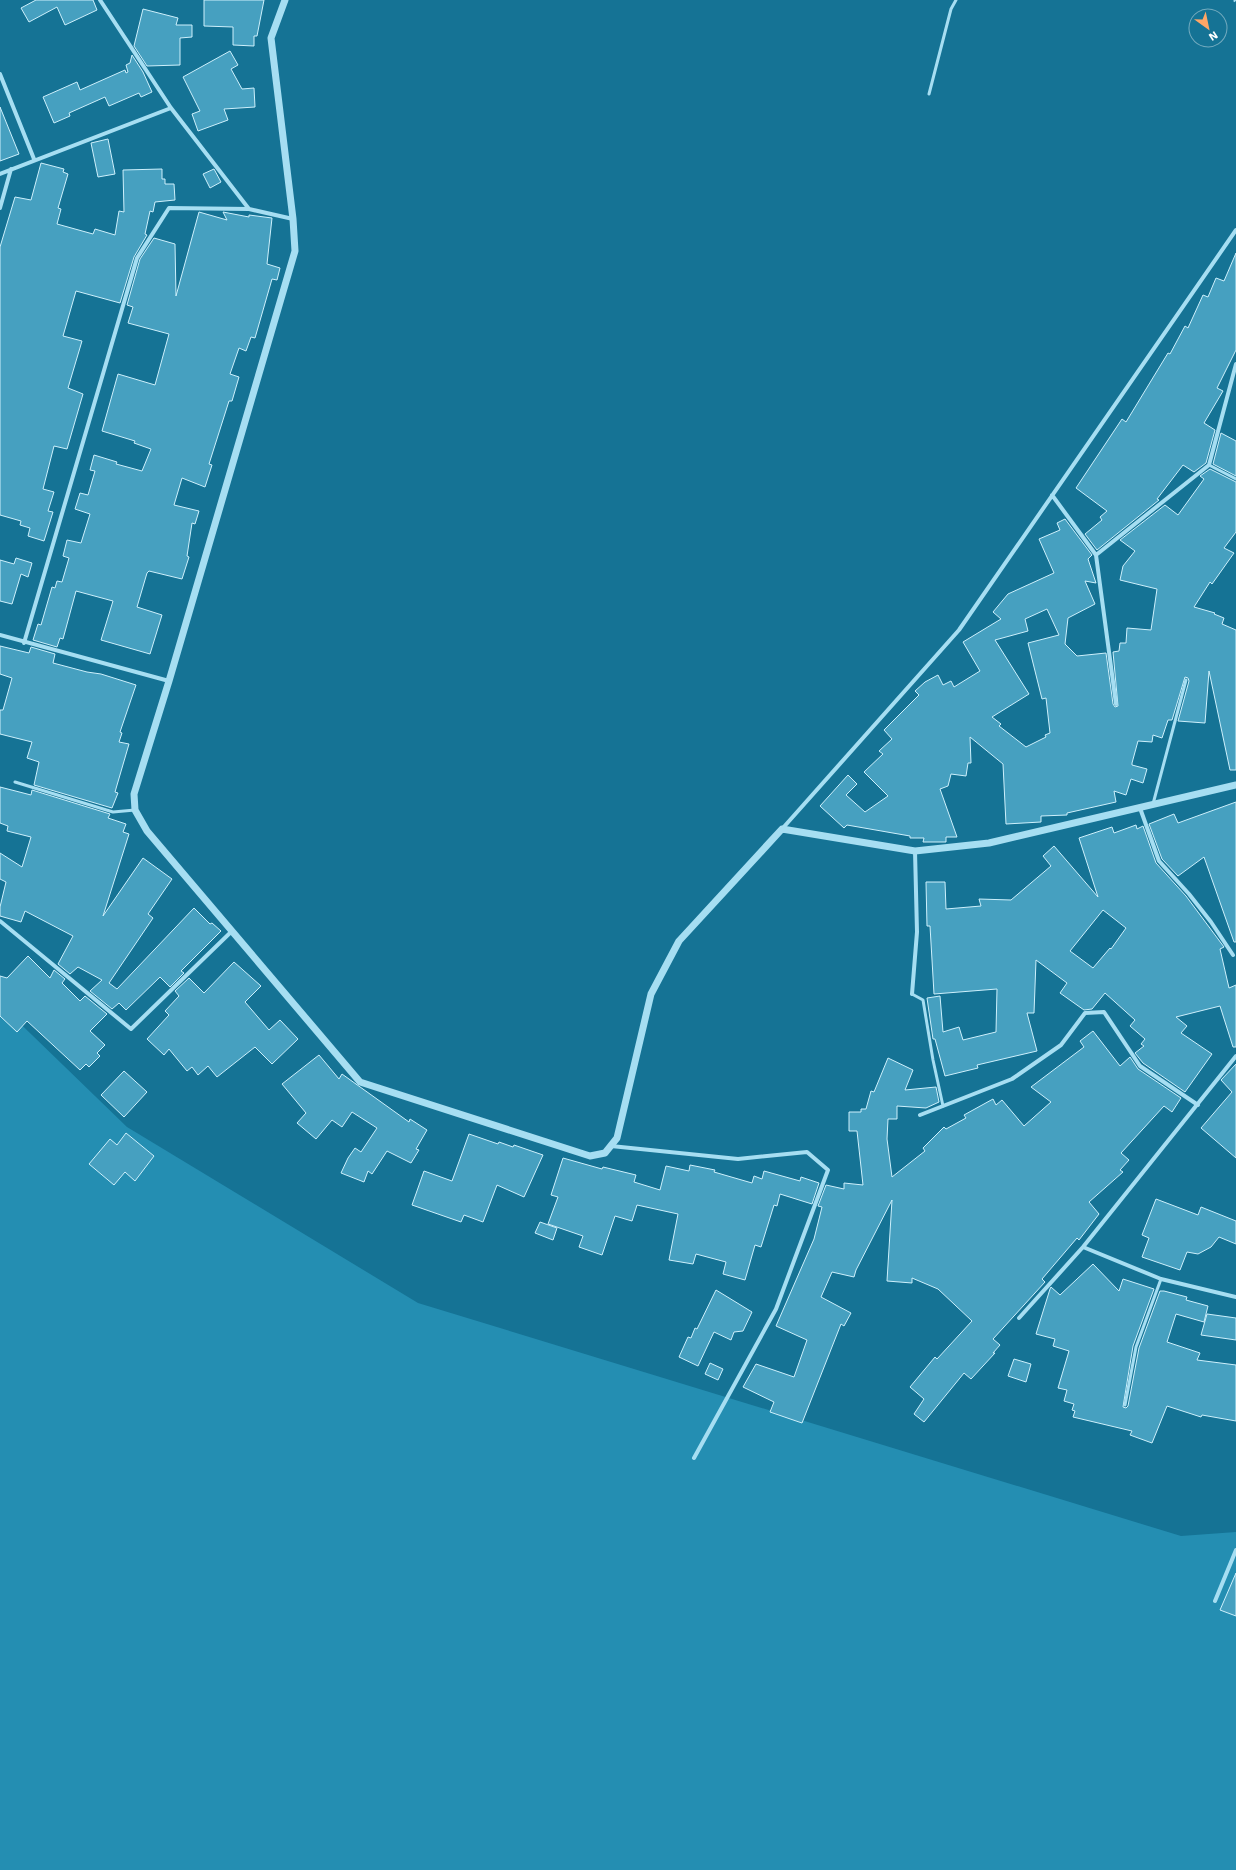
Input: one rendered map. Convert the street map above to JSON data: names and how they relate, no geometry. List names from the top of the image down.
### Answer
{
  "north": "bottom right"
}
